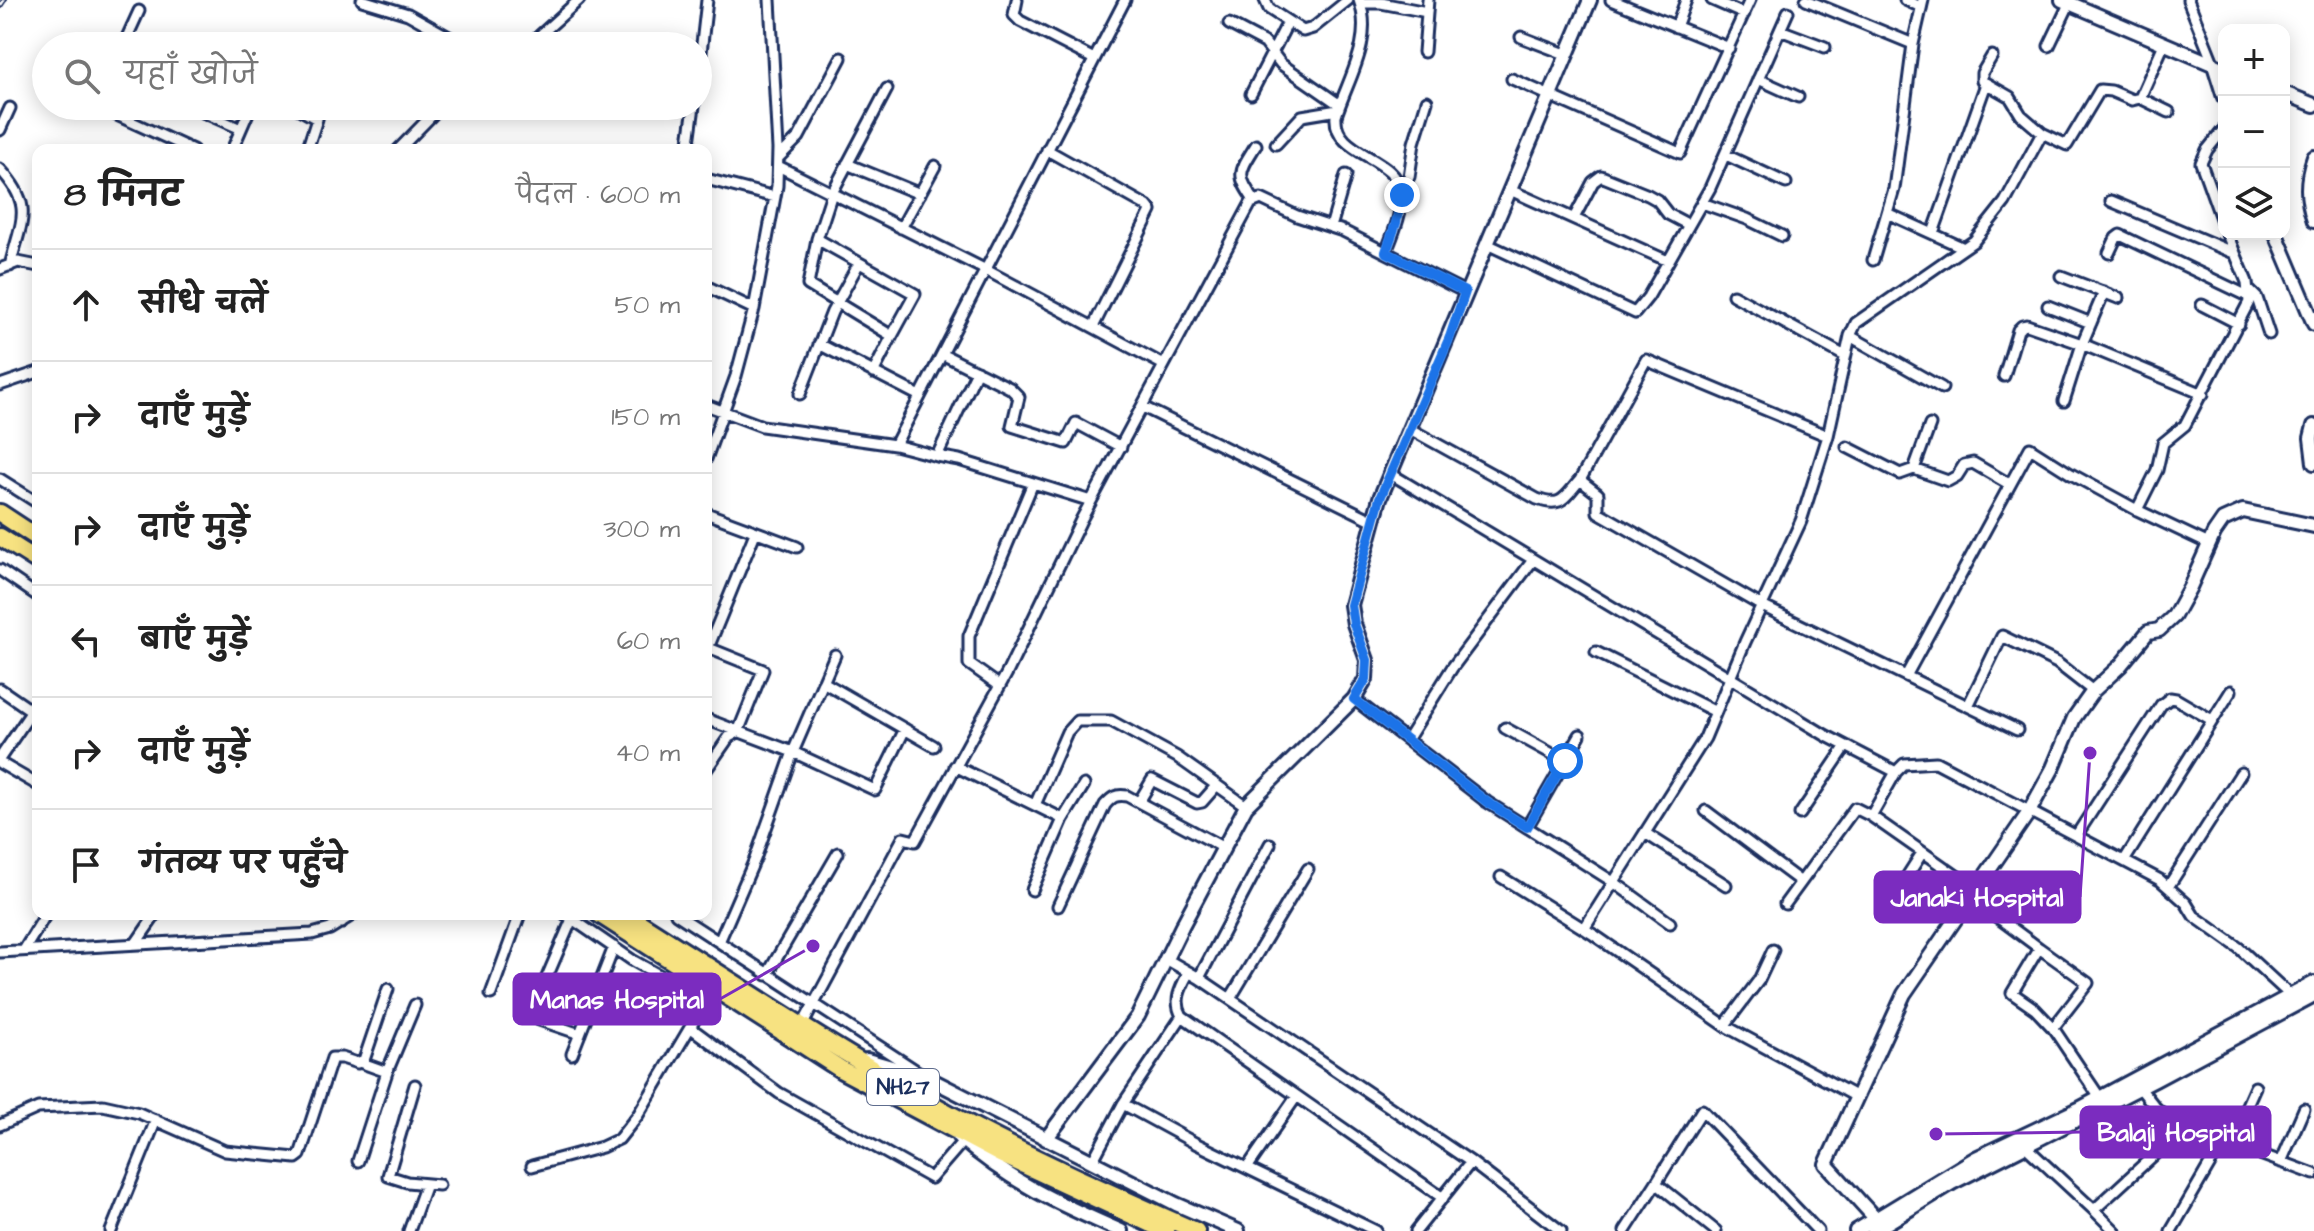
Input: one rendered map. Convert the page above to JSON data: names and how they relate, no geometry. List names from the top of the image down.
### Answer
{
  "streets": {
    "highway": ["NH27"]
  },
  "places": ["Janaki Hospital", "Manas Hospital", "Balaji Hospital"],
  "page": {
    "map_buttons": ["+", "−"],
    "search": "यहाँ खोजें",
    "heading": ["8 मिनट", "पैदल · 600 m"],
    "list": [
      ["सीधे चलें", "50 m"],
      ["दाएँ मुड़ें", "150 m"],
      ["दाएँ मुड़ें", "300 m"],
      ["बाएँ मुड़ें", "60 m"],
      ["दाएँ मुड़ें", "40 m"],
      "गंतव्य पर पहुँचे"
    ]
  }
}
